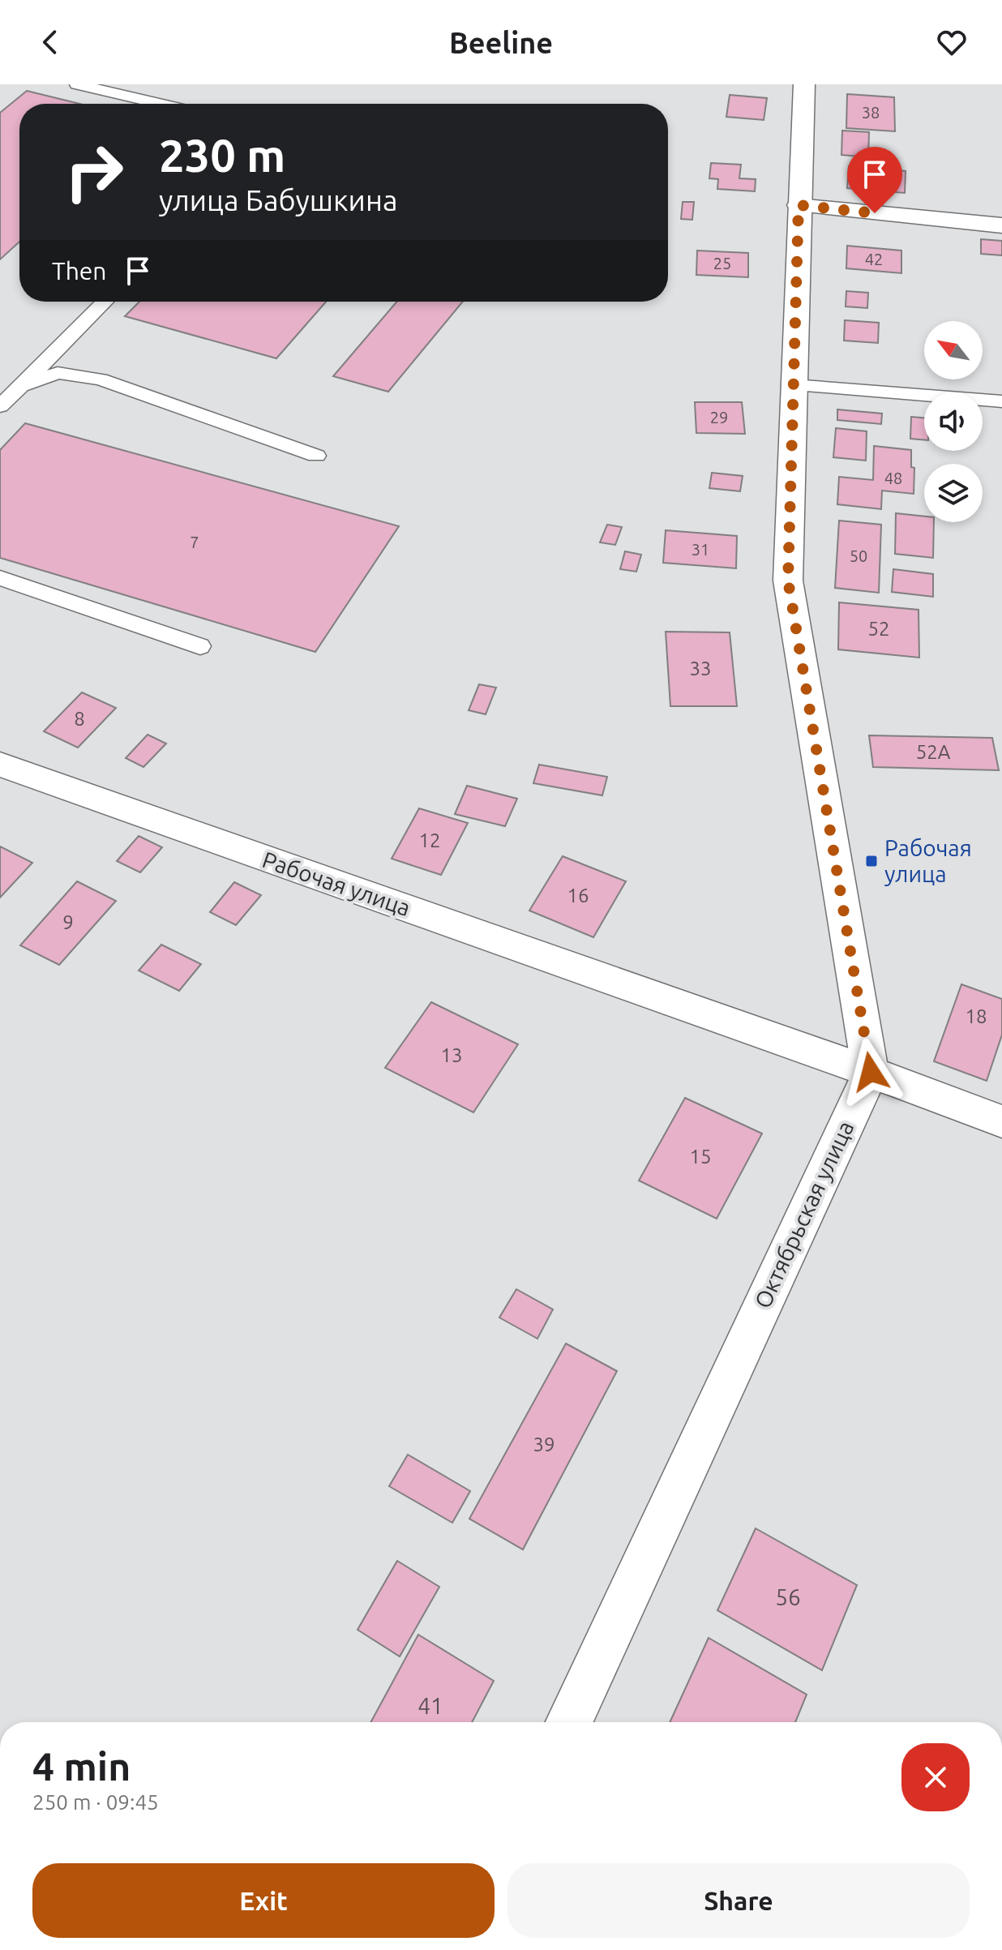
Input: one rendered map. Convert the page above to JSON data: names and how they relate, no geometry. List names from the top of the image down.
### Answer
{
  "streets": {
    "street": ["Рабочая улица", "Октябрьская улица"]
  },
  "crossings": [
    ["Рабочая улица", "Октябрьская улица"]
  ],
  "places": {
    "transit": ["Рабочая улица"]
  },
  "house_numbers": [
    "38",
    "42",
    "25",
    "29",
    "48",
    "7",
    "31",
    "50",
    "52",
    "33",
    "8",
    "52А",
    "12",
    "16",
    "9",
    "18",
    "13",
    "15",
    "39",
    "56",
    "41"
  ],
  "north": "top left",
  "page": {
    "header": "Beeline",
    "turn": ["230 m", "улица Бабушкина"],
    "then": "Then",
    "heading": ["4 min", "250 m · 09:45"],
    "buttons": ["Exit", "Share"]
  }
}
